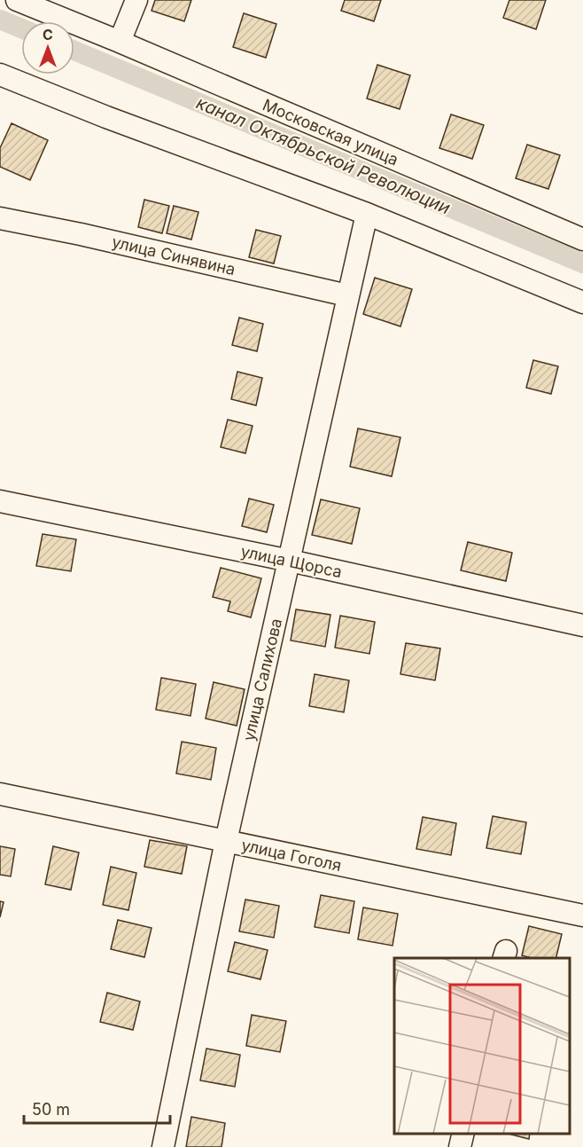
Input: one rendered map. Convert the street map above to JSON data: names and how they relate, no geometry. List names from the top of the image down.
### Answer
{
  "streets": {
    "street": [
      "Московская улица",
      "улица Синявина",
      "улица Щорса",
      "улица Салихова",
      "улица Гоголя"
    ]
  },
  "crossings": [
    ["улица Синявина", "улица Салихова"],
    ["улица Щорса", "улица Салихова"],
    ["улица Салихова", "улица Гоголя"]
  ],
  "water": ["канал Октябрьской Революции"],
  "scale_bar": "50 m",
  "north": "top"
}
